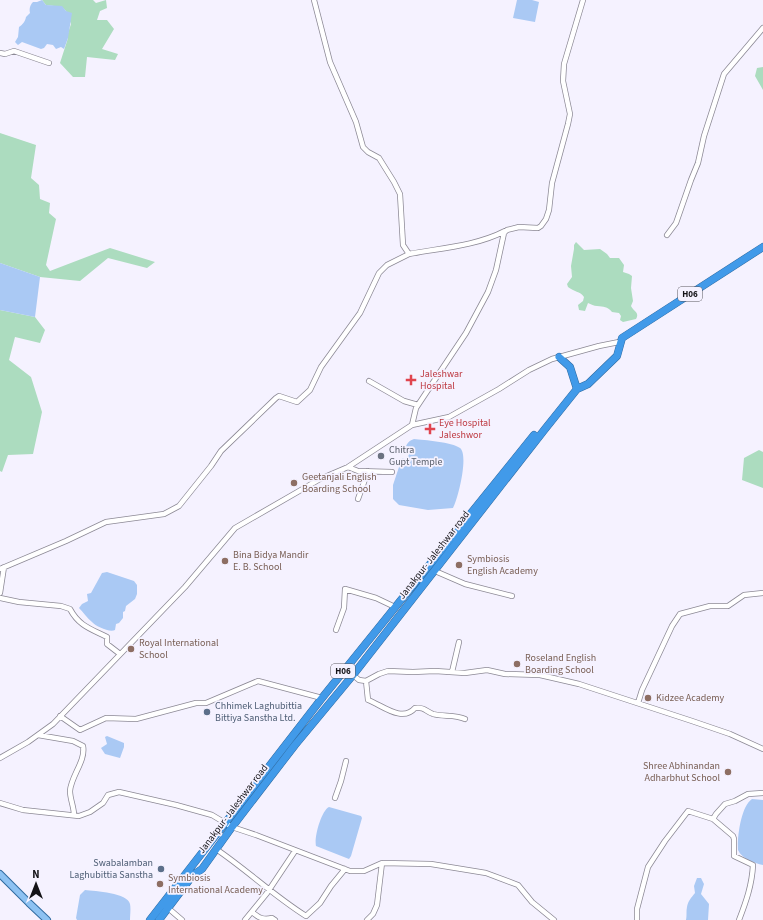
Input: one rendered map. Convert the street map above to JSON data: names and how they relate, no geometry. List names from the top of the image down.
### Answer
{
  "streets": {
    "highway": ["H06", "Janakpur- Jaleshwar road"]
  },
  "crossings": [
    ["H06", "Janakpur- Jaleshwar road"]
  ],
  "places": {
    "health": ["Jaleshwar Hospital", "Eye Hospital Jaleshwor"],
    "other": [
      "Chitra Gupt Temple",
      "Geetanjali English Boarding School",
      "Bina Bidya Mandir E. B. School",
      "Symbiosis English Academy",
      "Royal International School",
      "Roseland English Boarding School",
      "Kidzee Academy",
      "Chhimek Laghubittia Bittiya Sanstha Ltd.",
      "Shree Abhinandan Adharbhut School",
      "Swabalamban Laghubittia Sanstha",
      "Symbiosis International Academy"
    ]
  },
  "north": "top"
}
